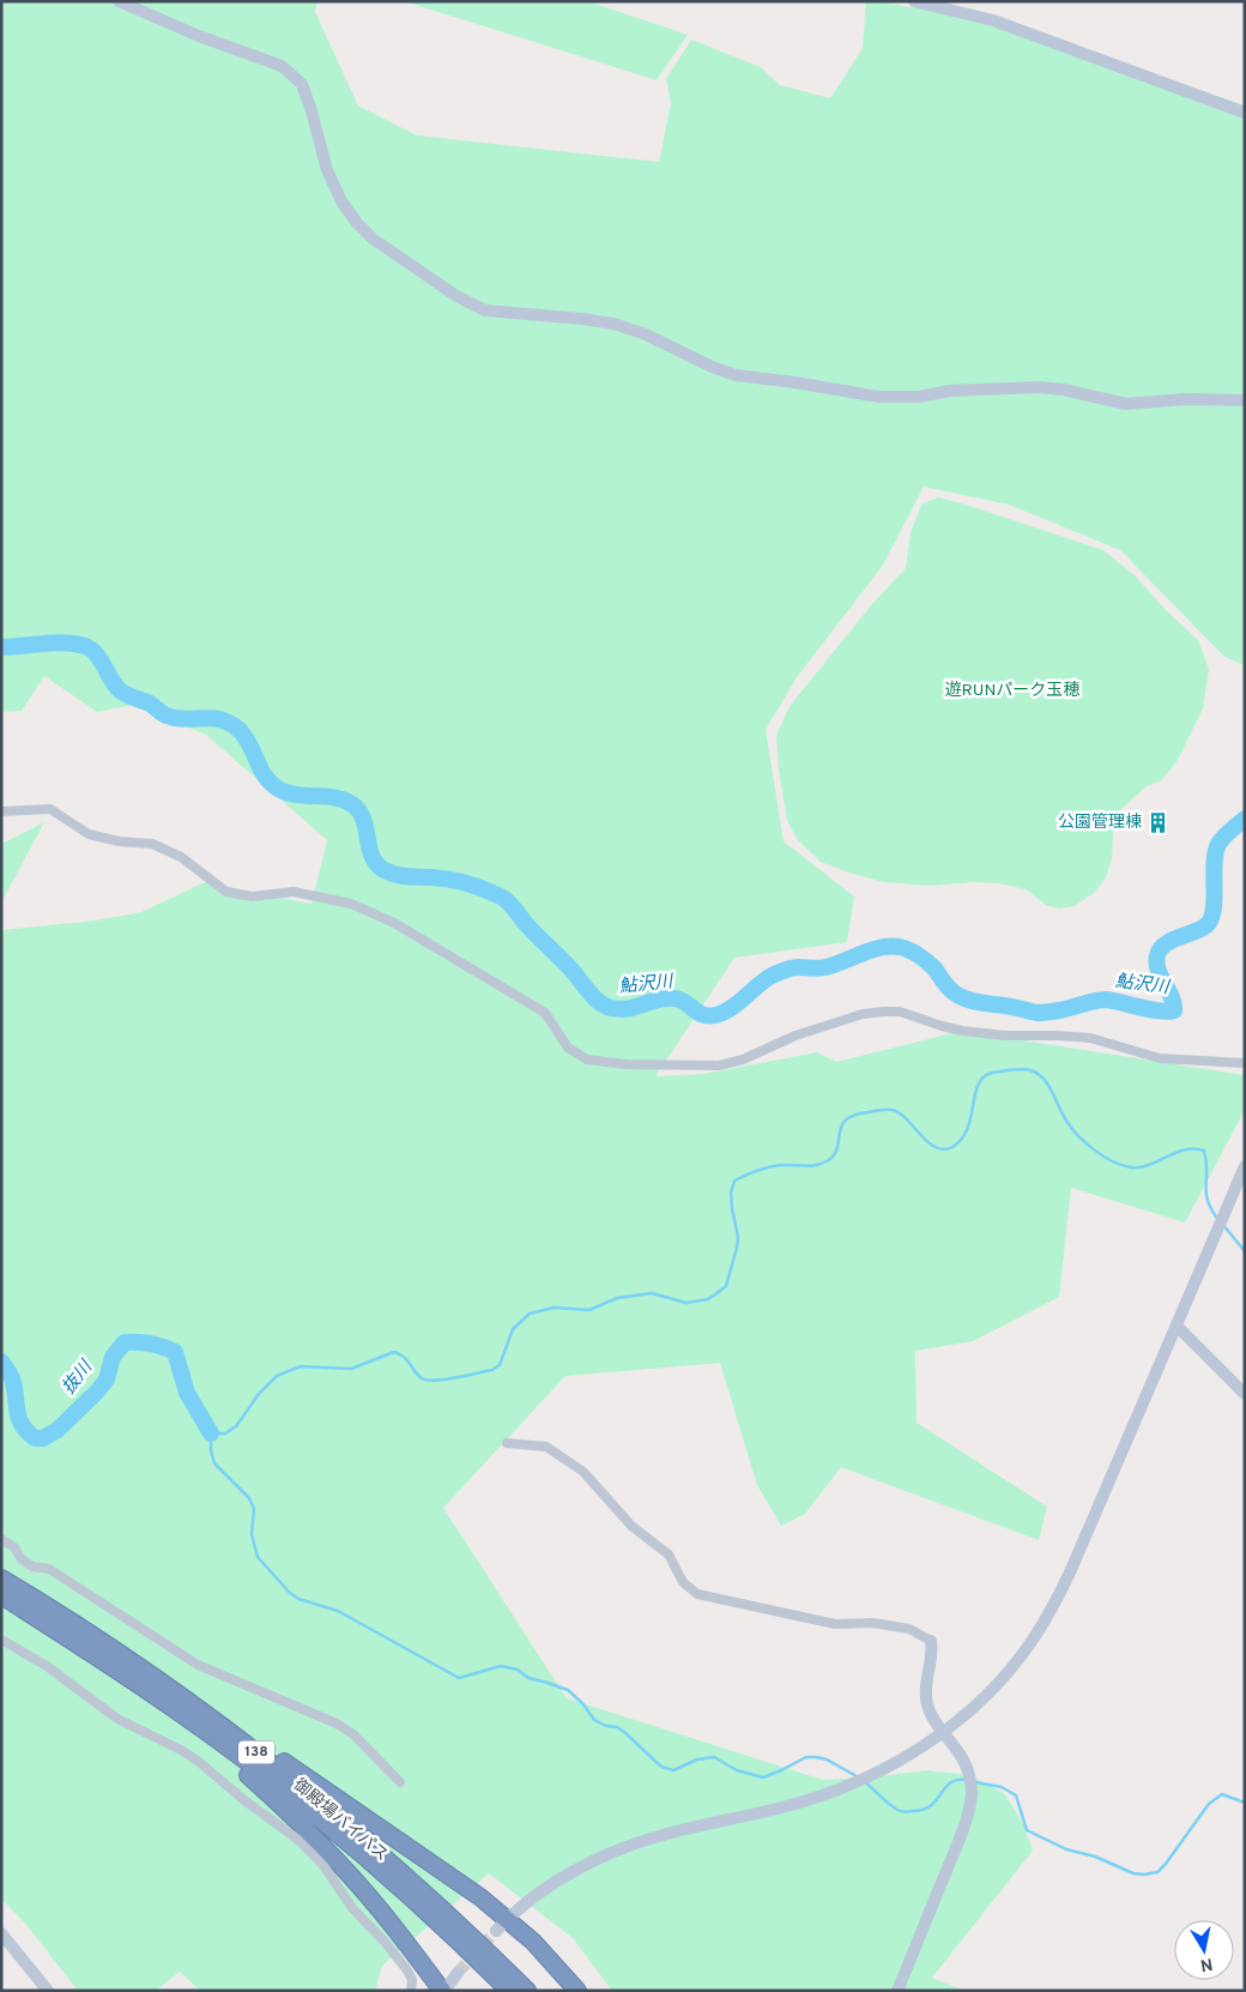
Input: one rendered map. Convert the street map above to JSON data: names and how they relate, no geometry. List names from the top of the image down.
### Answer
{
  "streets": {
    "highway": ["138", "御殿場バイパス"]
  },
  "crossings": [
    ["138", "御殿場バイパス"]
  ],
  "water": ["鮎沢川", "抜川"],
  "parks": ["遊RUNパーク玉穂"],
  "places": {
    "building": ["公園管理棟"]
  },
  "north": "bottom"
}
